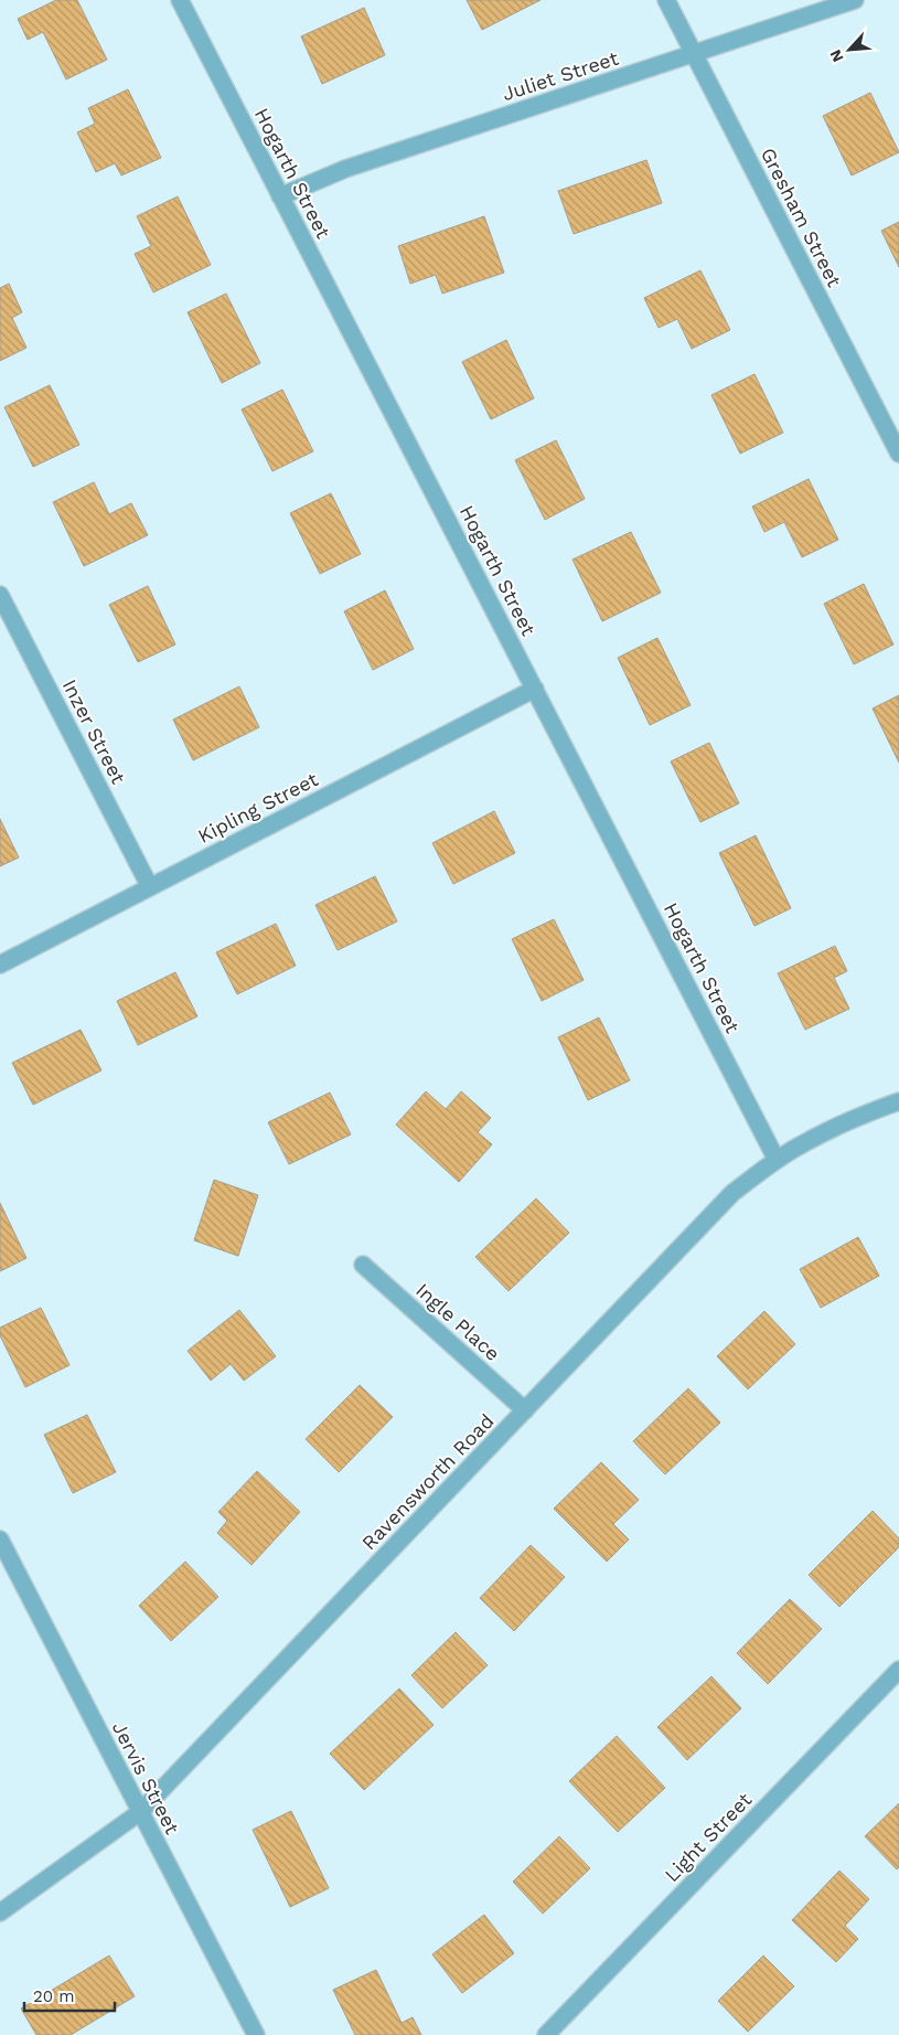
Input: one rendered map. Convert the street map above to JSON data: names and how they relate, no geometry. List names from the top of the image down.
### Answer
{
  "streets": {
    "street": [
      "Juliet Street",
      "Hogarth Street",
      "Gresham Street",
      "Inzer Street",
      "Kipling Street",
      "Ingle Place",
      "Ravensworth Road",
      "Jervis Street",
      "Light Street"
    ]
  },
  "crossings": [
    ["Juliet Street", "Hogarth Street"],
    ["Juliet Street", "Gresham Street"],
    ["Hogarth Street", "Kipling Street"],
    ["Hogarth Street", "Ravensworth Road"],
    ["Inzer Street", "Kipling Street"],
    ["Ingle Place", "Ravensworth Road"],
    ["Ravensworth Road", "Jervis Street"]
  ],
  "scale_bar": "20 m",
  "north": "bottom left"
}
